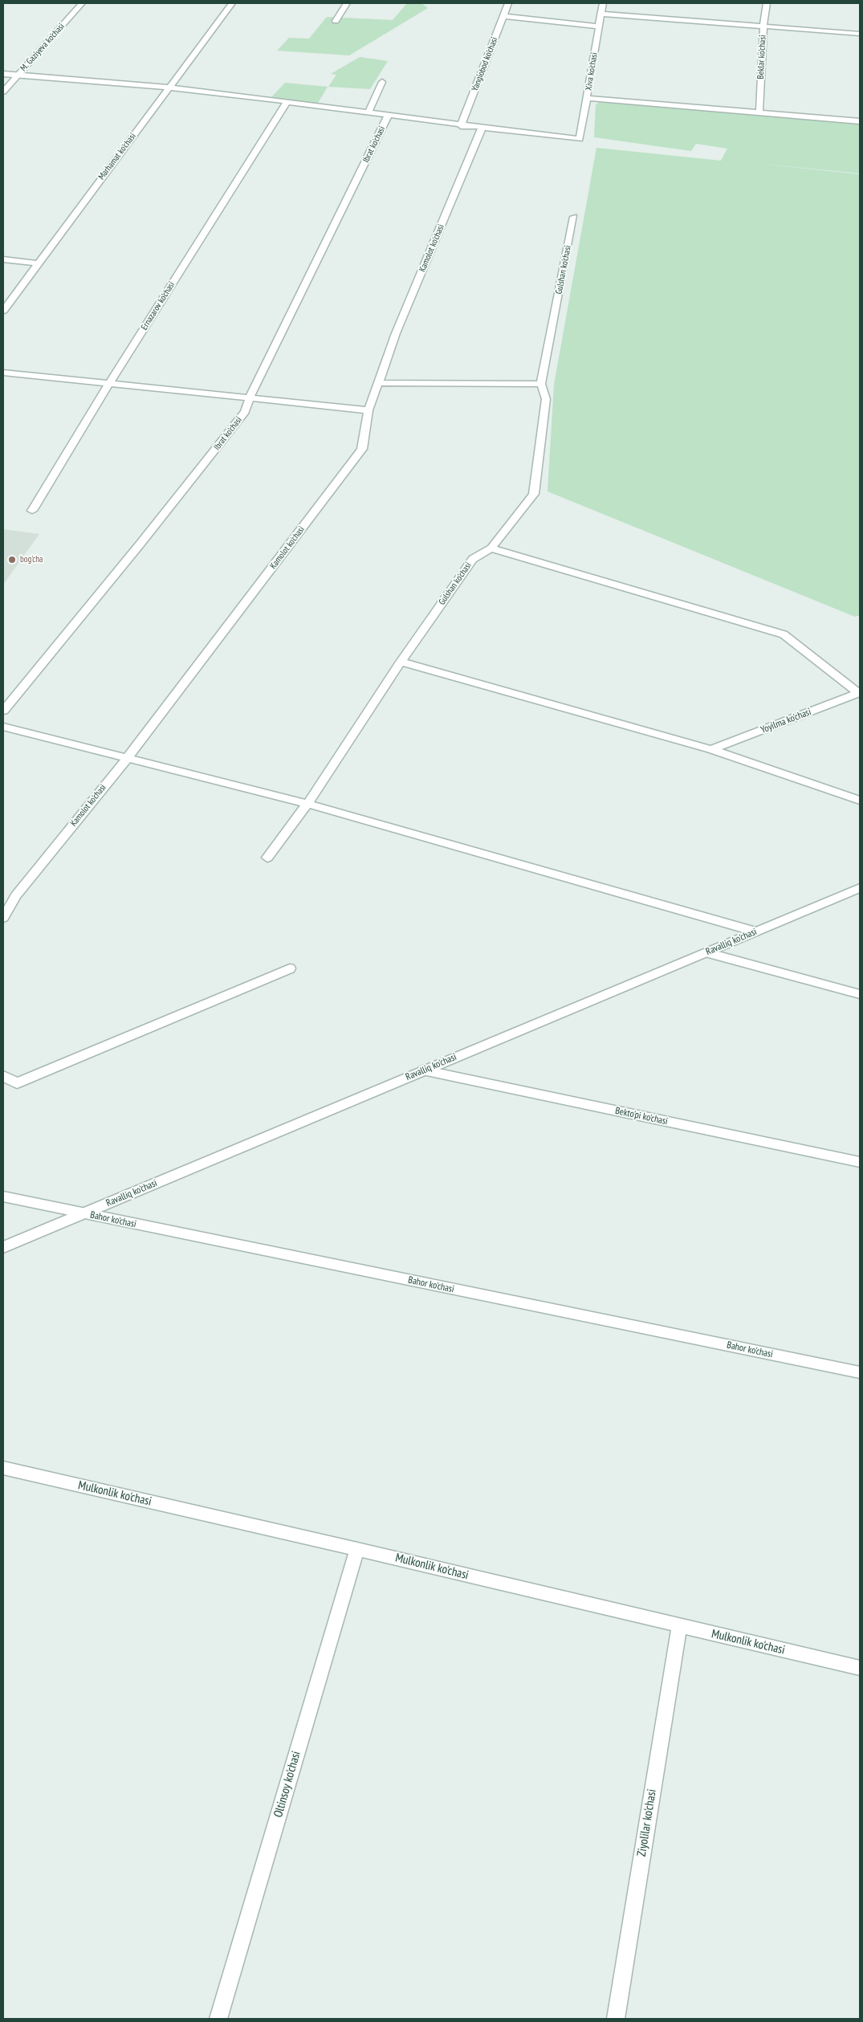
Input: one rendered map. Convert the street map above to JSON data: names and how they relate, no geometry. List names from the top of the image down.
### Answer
{
  "streets": {
    "street": [
      "M. Gaziyeva ko'chasi",
      "Beklar ko'chasi",
      "Yangiobod ko'chasi",
      "Xiva ko'chasi",
      "Ibrat ko'chasi",
      "Marhamat ko'chasi",
      "Kamolot ko'chasi",
      "Gulshan ko'chasi",
      "Ernazarov ko'chasi",
      "Yoyilma ko'chasi",
      "Ravalliq ko'chasi",
      "Bekto'pi ko'chasi",
      "Bahor ko'chasi",
      "Mulkonlik ko'chasi",
      "Oltinsoy ko'chasi",
      "Ziyolilar ko'chasi"
    ]
  },
  "crossings": [
    ["Xiva ko'chasi", "Kamolot ko'chasi"],
    ["Ravalliq ko'chasi", "Bekto'pi ko'chasi"],
    ["Ravalliq ko'chasi", "Bahor ko'chasi"],
    ["Mulkonlik ko'chasi", "Oltinsoy ko'chasi"],
    ["Mulkonlik ko'chasi", "Ziyolilar ko'chasi"]
  ],
  "places": ["bog'cha"]
}
